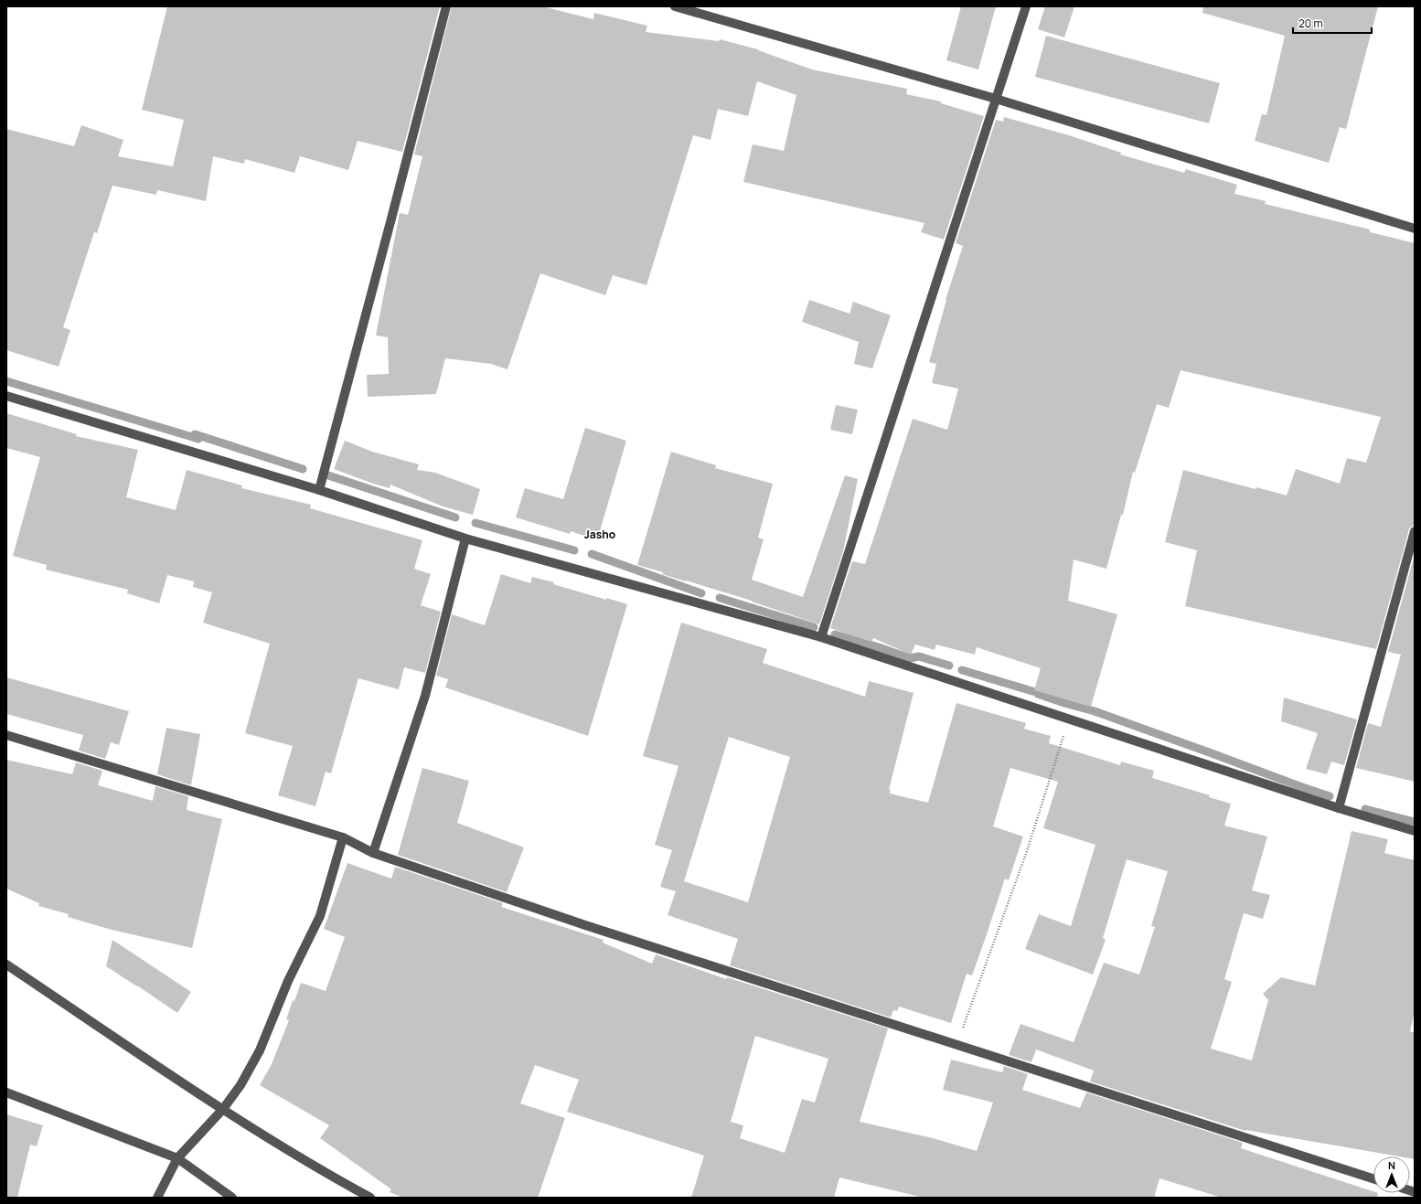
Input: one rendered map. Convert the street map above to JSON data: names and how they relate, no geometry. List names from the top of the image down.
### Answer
{
  "districts": ["Jasho"],
  "scale_bar": "20 m",
  "north": "top"
}
